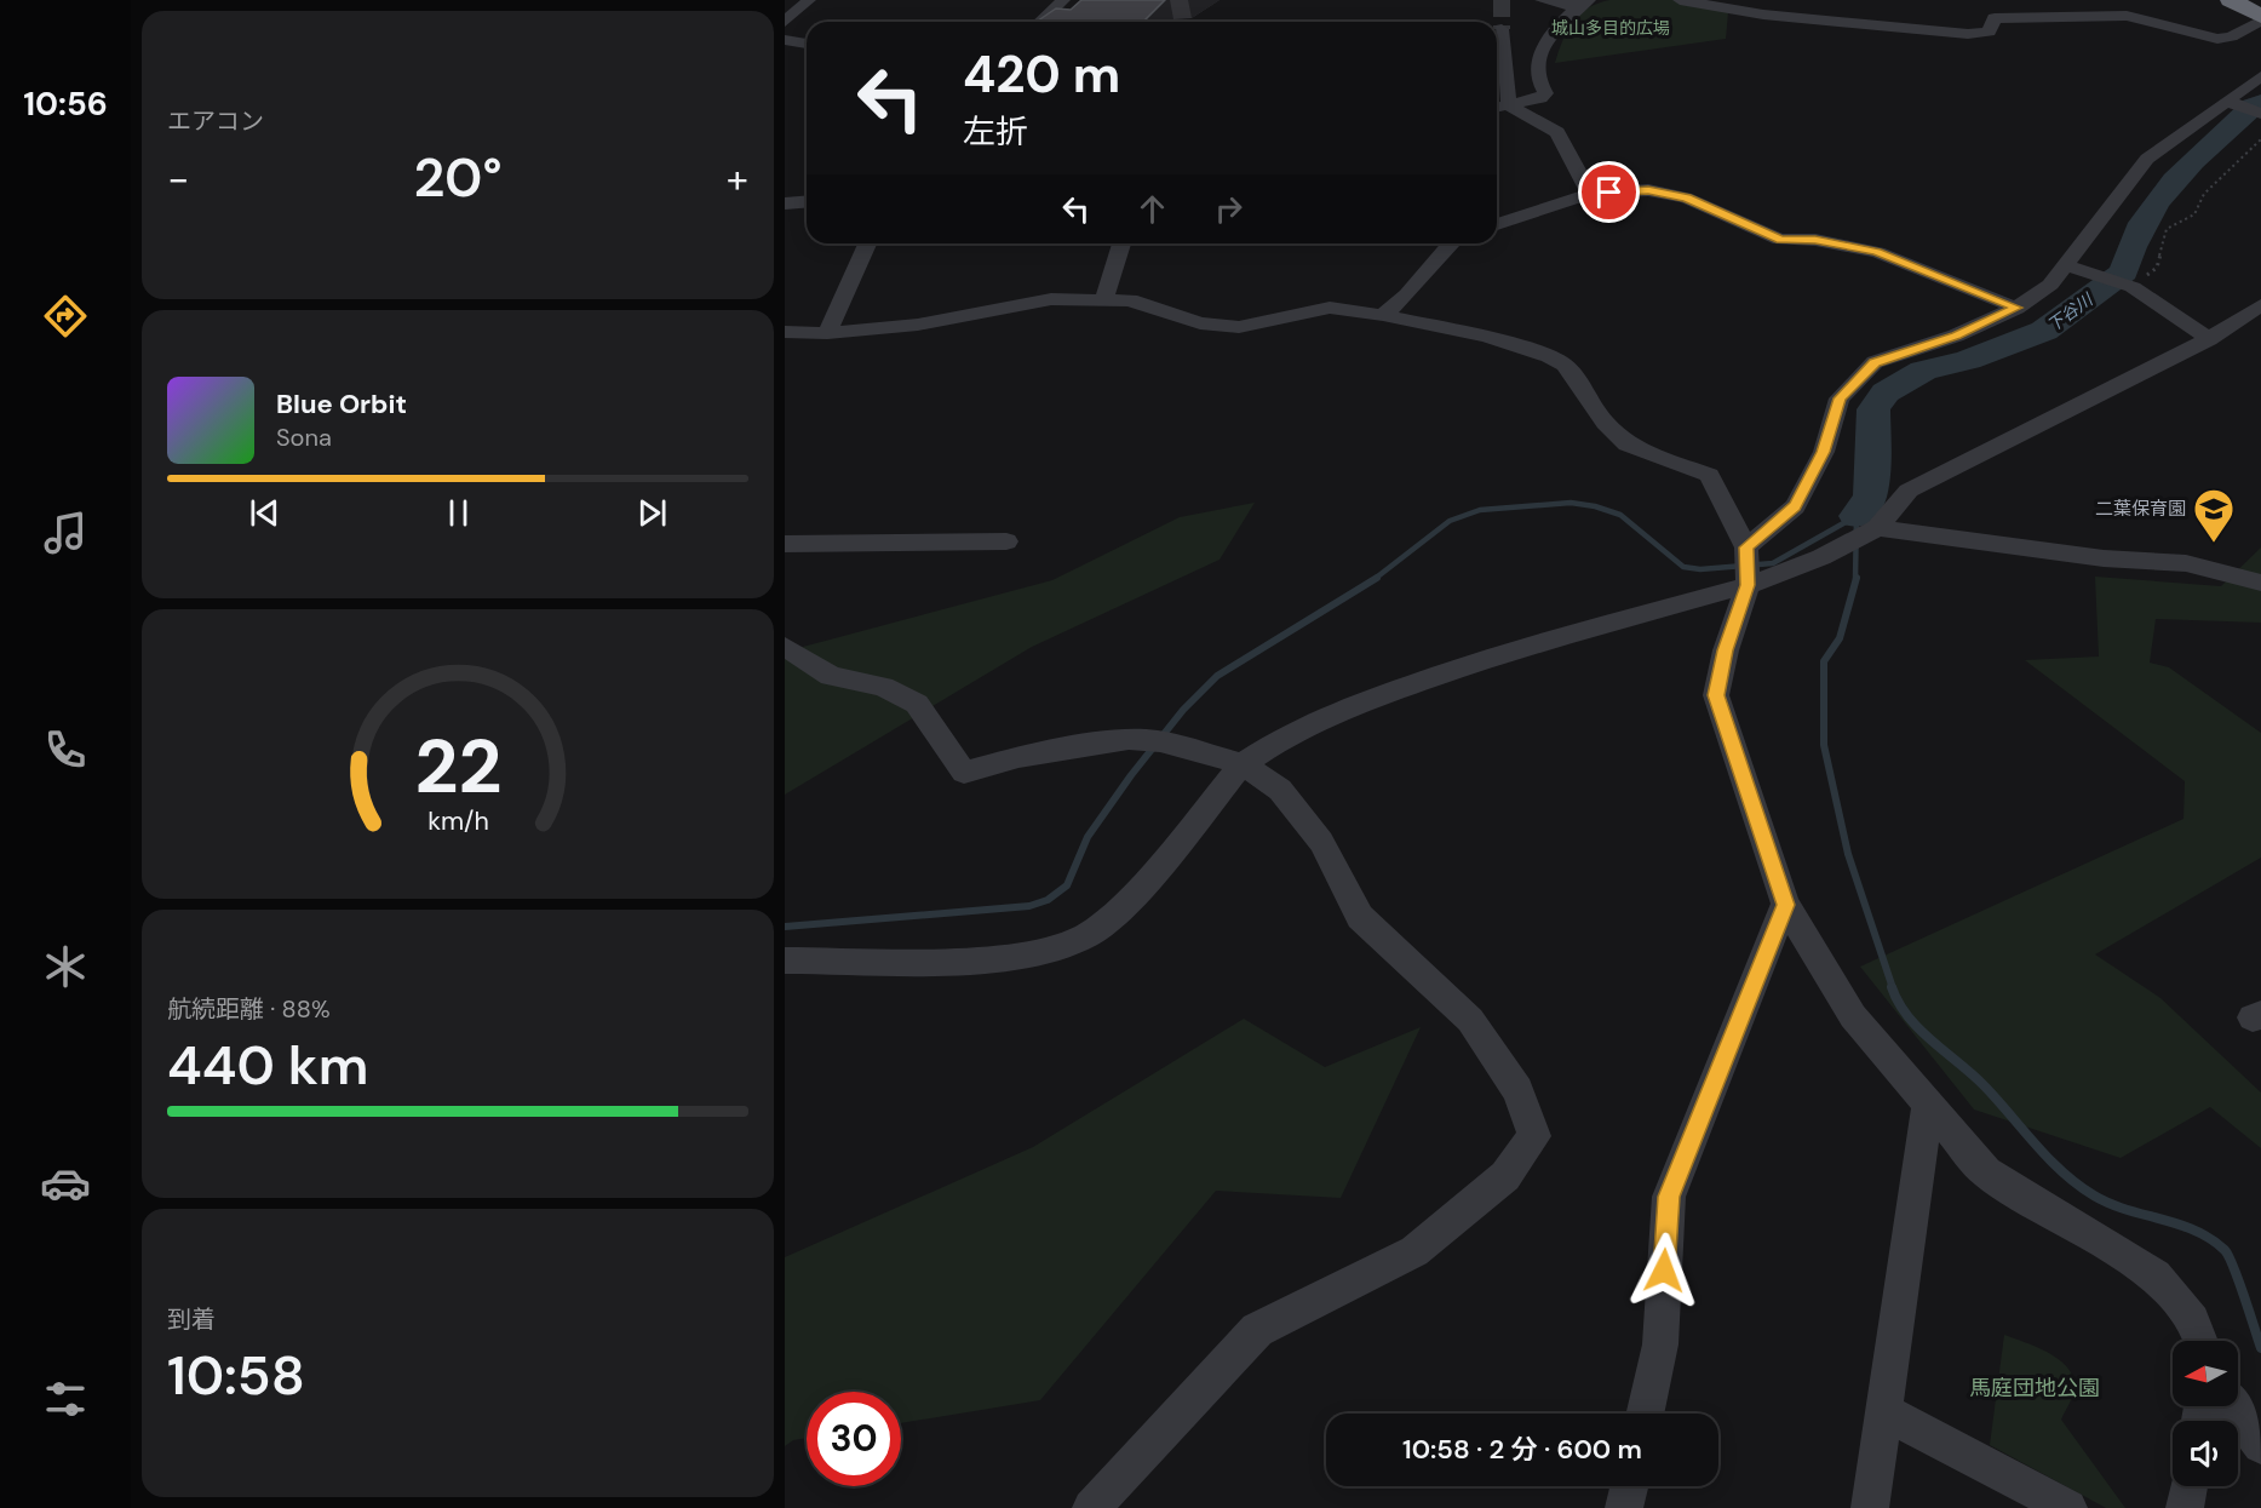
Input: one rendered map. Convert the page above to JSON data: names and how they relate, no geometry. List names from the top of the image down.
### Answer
{
  "water": ["下谷川"],
  "parks": ["城山多目的広場", "馬庭団地公園"],
  "places": {
    "school or university": ["二葉保育園"]
  },
  "north": "left",
  "page": {
    "tabs": "10:56",
    "tile": [
      "エアコン",
      ["航続距離 · 88%", "440 km"],
      ["到着", "10:58"]
    ],
    "turn": ["420 m", "左折"],
    "heat": ["−", "20°", "+"],
    "song": ["Blue Orbit", "Sona"],
    "limit": "30",
    "trip": "10:58 · 2 分 · 600 m",
    "gauge": ["22", "km/h"]
  }
}
